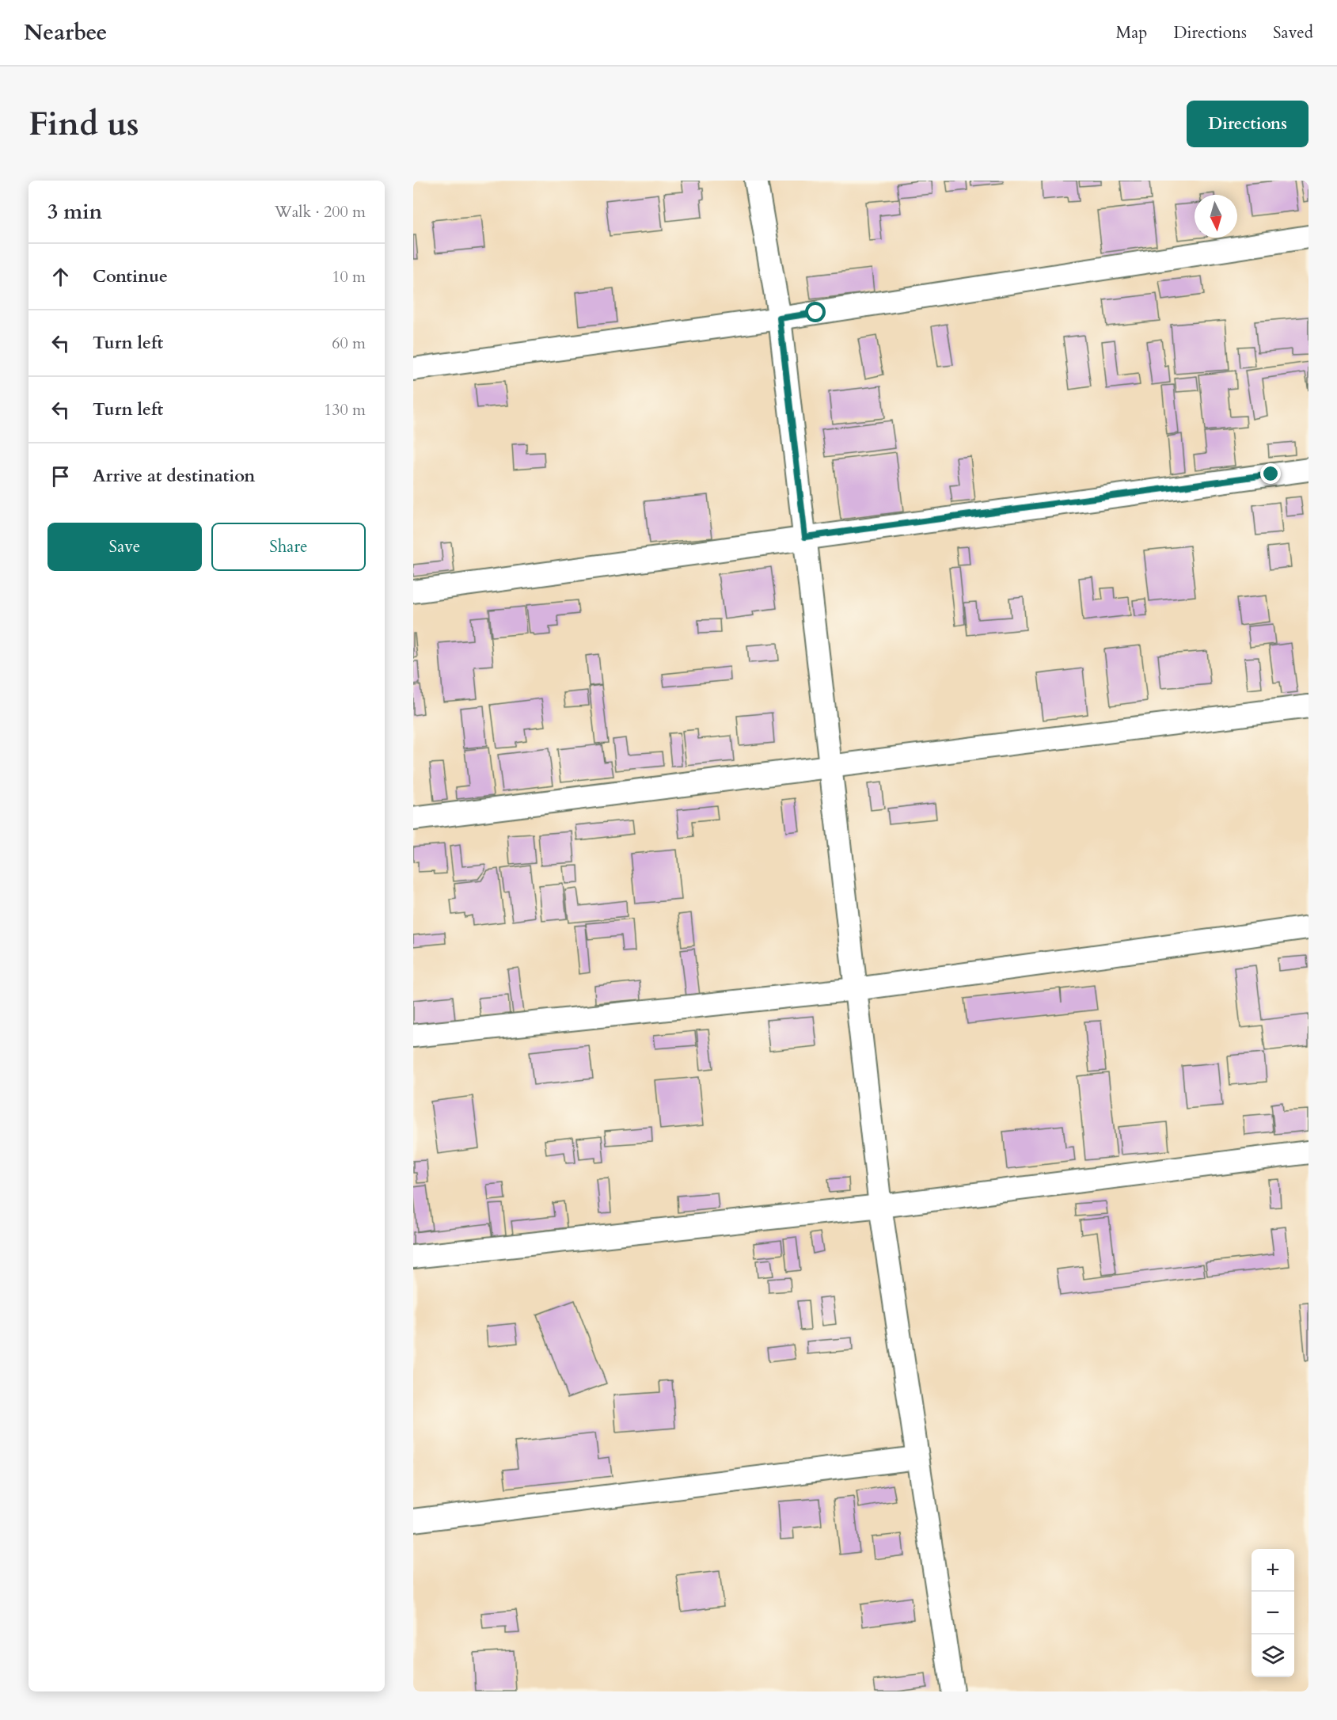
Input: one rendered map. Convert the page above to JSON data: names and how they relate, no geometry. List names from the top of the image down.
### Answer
{
  "north": "bottom",
  "page": {
    "header": "Nearbee",
    "nav": ["Map", "Directions", "Saved"],
    "buttons": [
      "Directions",
      ["Save", "Share"]
    ],
    "title": "Find us",
    "heading": ["3 min", "Walk · 200 m"],
    "list": [
      ["Continue", "10 m"],
      ["Turn left", "60 m"],
      ["Turn left", "130 m"],
      "Arrive at destination"
    ],
    "map_buttons": ["+", "−"]
  }
}
